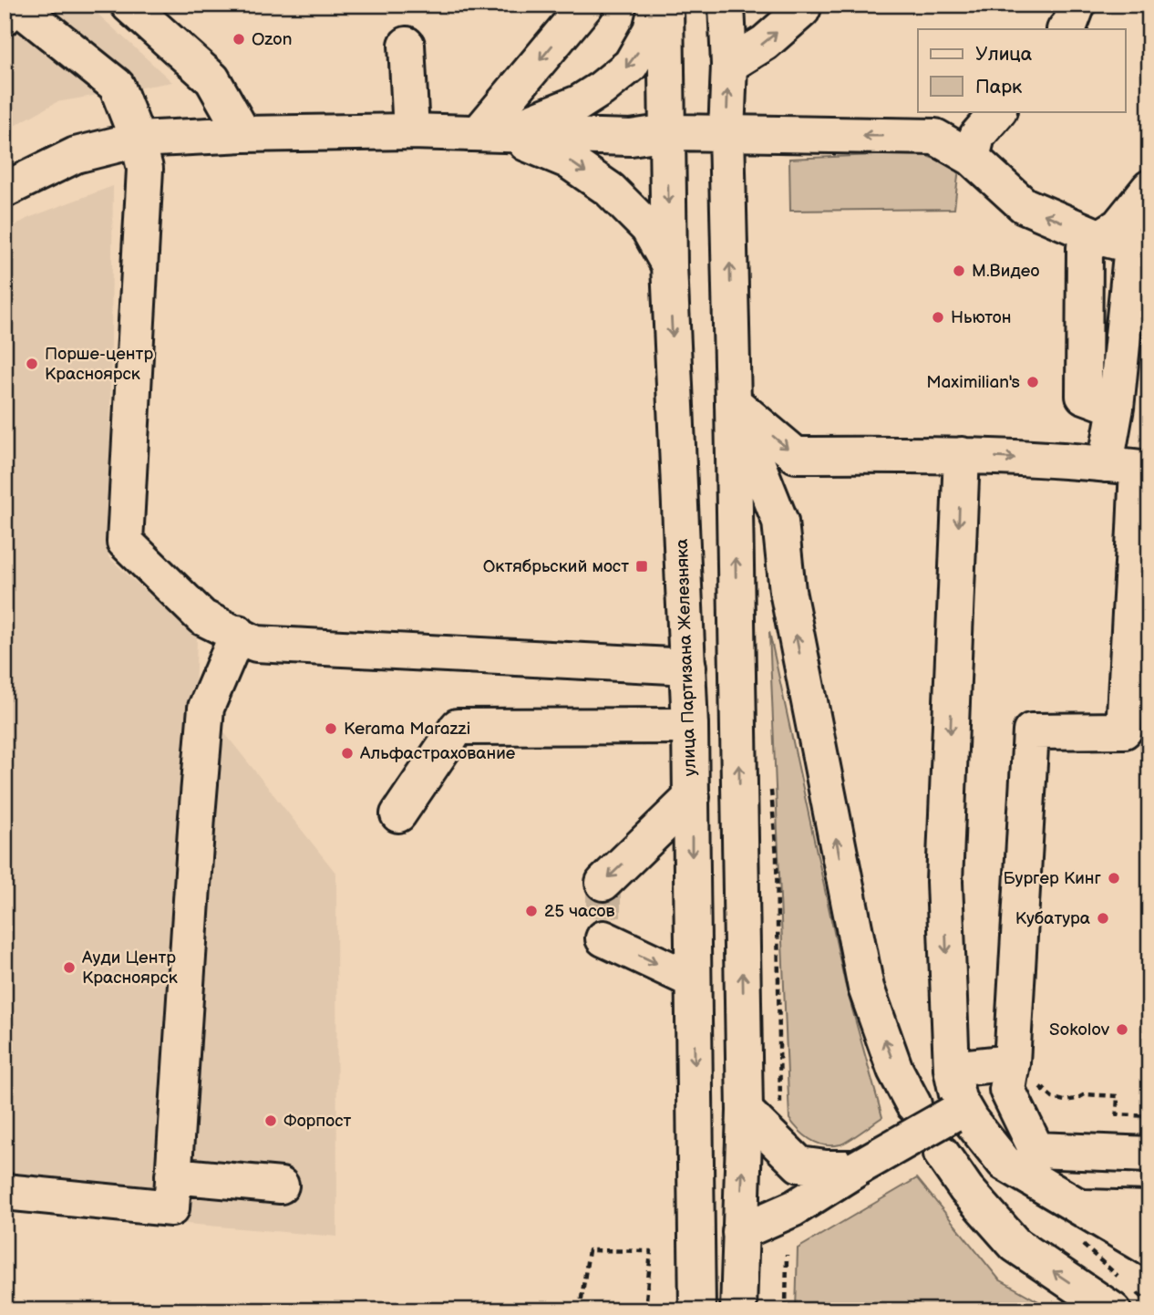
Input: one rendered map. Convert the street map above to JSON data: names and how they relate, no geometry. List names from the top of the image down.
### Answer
{
  "streets": {
    "main road": ["улица Партизана Железняка"]
  },
  "places": {
    "other": [
      "Ozon",
      "М.Видео",
      "Ньютон",
      "Порше-центр Красноярск",
      "Maximilian's",
      "Kerama Marazzi",
      "Альфастрахование",
      "Бургер Кинг",
      "25 часов",
      "Кубатура",
      "Ауди Центр Красноярск",
      "Sokolov",
      "Форпост"
    ],
    "transit": ["Октябрьский мост"]
  },
  "legend": ["Улица", "Парк"]
}
